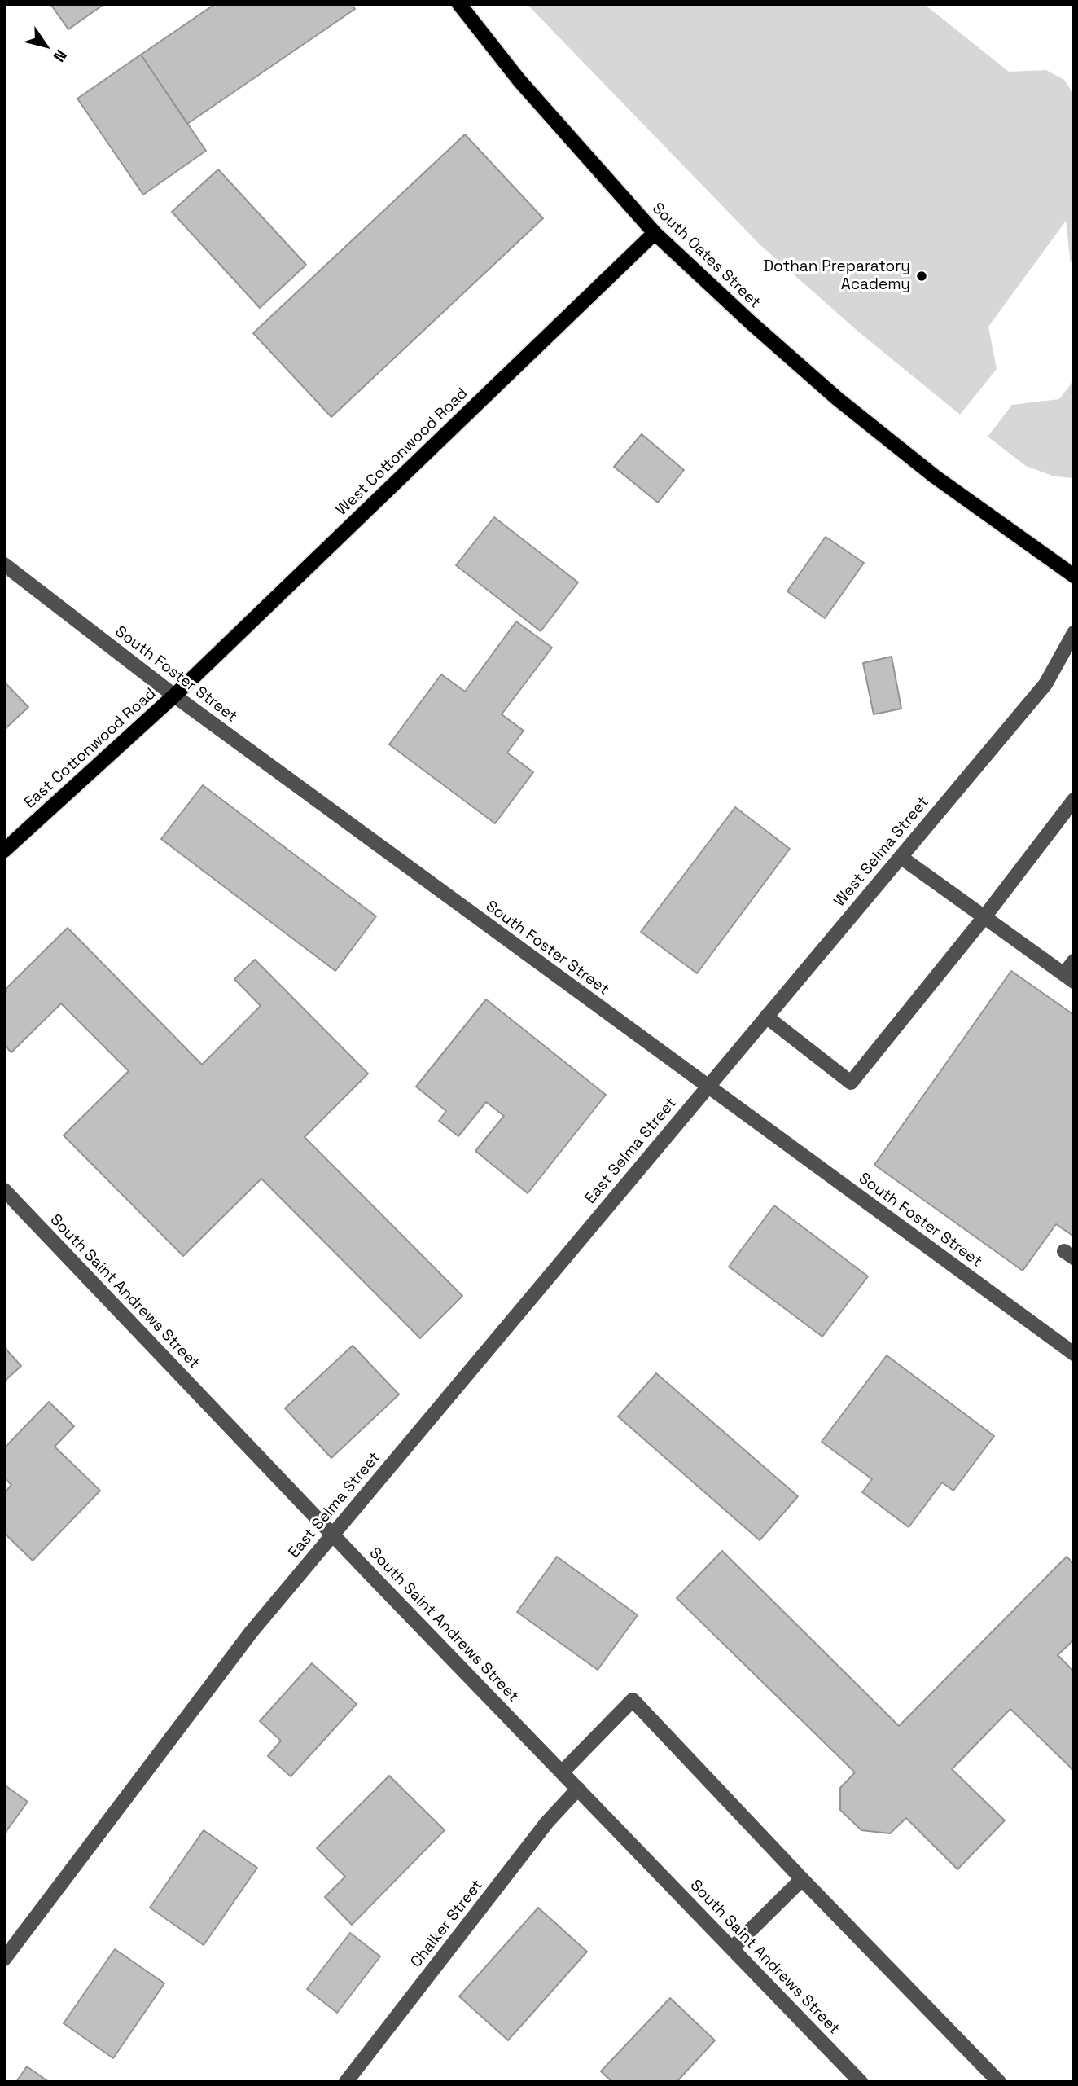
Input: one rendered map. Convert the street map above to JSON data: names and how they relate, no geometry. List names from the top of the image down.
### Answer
{
  "streets": {
    "main road": ["South Oates Street", "West Cottonwood Road", "East Cottonwood Road"],
    "street": [
      "South Foster Street",
      "West Selma Street",
      "East Selma Street",
      "South Saint Andrews Street",
      "Chalker Street"
    ]
  },
  "crossings": [
    ["South Oates Street", "West Cottonwood Road"],
    ["West Cottonwood Road", "South Foster Street"],
    ["West Cottonwood Road", "East Cottonwood Road"],
    ["South Foster Street", "East Cottonwood Road"],
    ["South Foster Street", "West Selma Street"],
    ["South Foster Street", "East Selma Street"],
    ["West Selma Street", "East Selma Street"],
    ["East Selma Street", "South Saint Andrews Street"],
    ["South Saint Andrews Street", "Chalker Street"]
  ],
  "places": ["Dothan Preparatory Academy"],
  "north": "bottom right"
}
